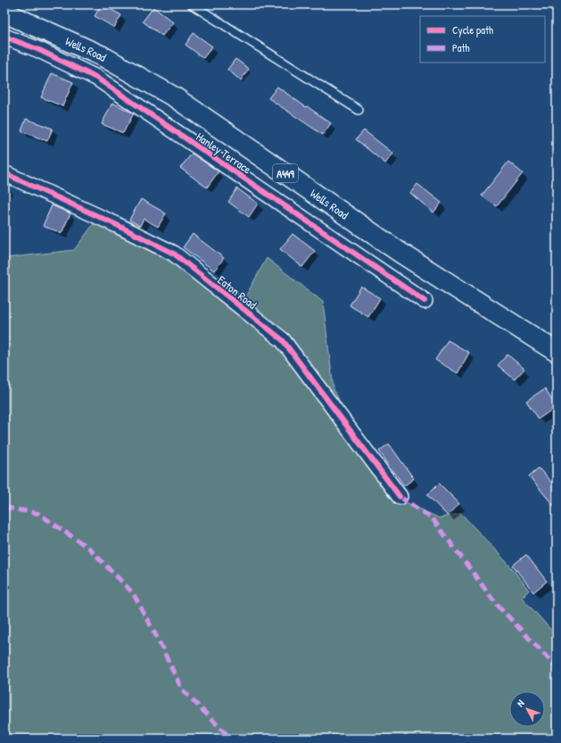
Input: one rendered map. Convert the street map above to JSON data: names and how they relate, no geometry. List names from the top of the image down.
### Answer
{
  "streets": {
    "highway": ["Wells Road", "A449"],
    "street": ["Hanley Terrace", "Eaton Road"]
  },
  "legend": ["Cycle path", "Path"],
  "north": "top left"
}
